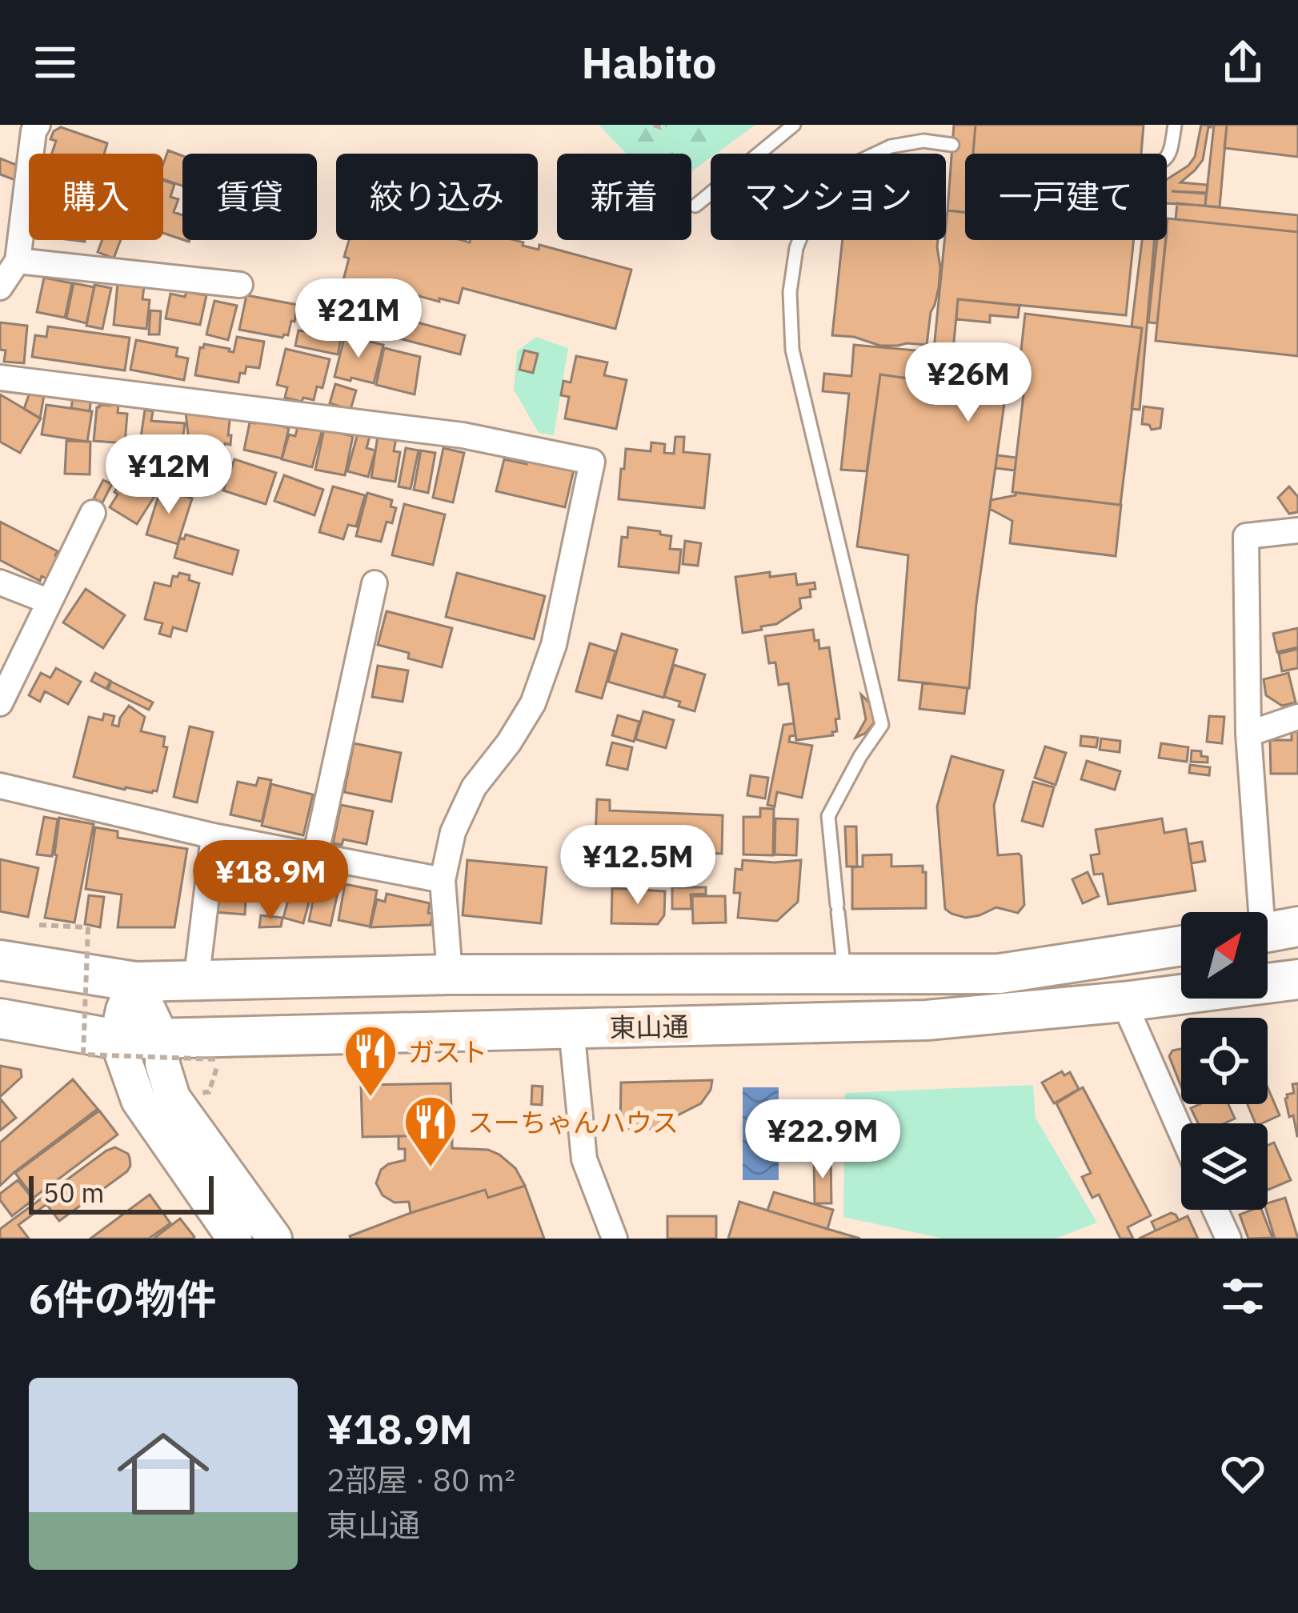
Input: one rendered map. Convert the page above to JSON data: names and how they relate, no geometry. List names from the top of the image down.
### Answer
{
  "streets": {
    "main road": ["東山通"]
  },
  "places": {
    "restaurant": ["ガスト", "スーちゃんハウス"]
  },
  "scale_bar": "50 m",
  "north": "top right",
  "page": {
    "header": "Habito",
    "chip": [
      "購入",
      "賃貸",
      "絞り込み",
      "新着",
      "マンション",
      "一戸建て"
    ],
    "price": [
      "¥21M",
      "¥26M",
      "¥12M",
      "¥12.5M",
      "¥18.9M",
      "¥22.9M"
    ],
    "scale": "50 m",
    "heading": "6件の物件",
    "list": [
      {
        "name": "¥18.9M",
        "note": "2部屋 · 80 m² · 東山通"
      }
    ]
  }
}
